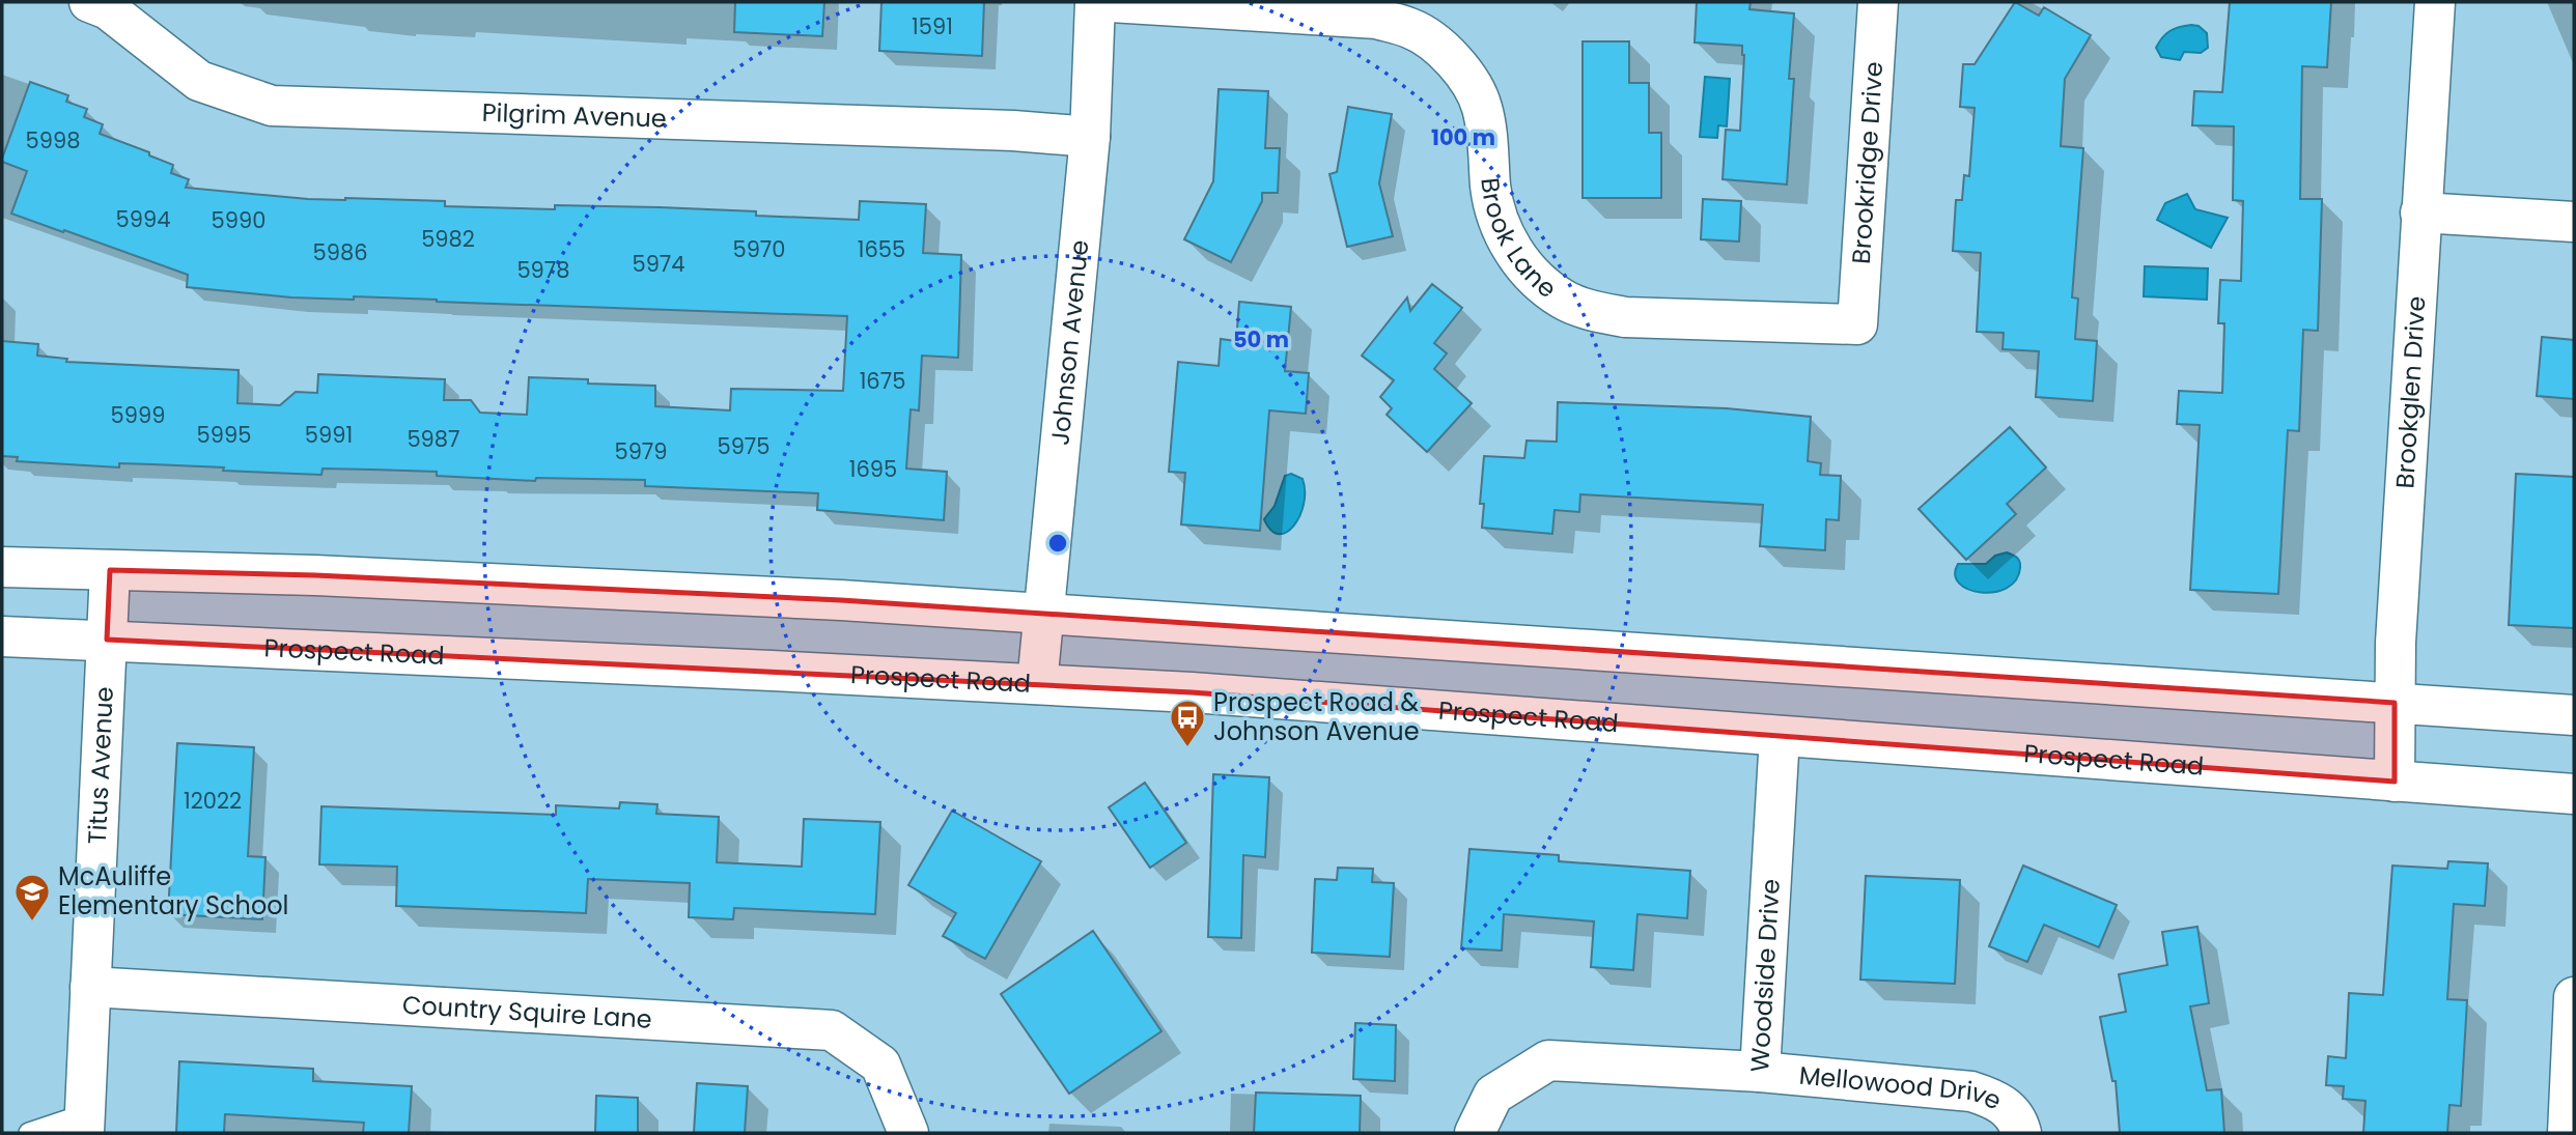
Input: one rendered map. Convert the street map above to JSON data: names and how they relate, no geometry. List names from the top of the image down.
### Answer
{
  "streets": {
    "street": [
      "Pilgrim Avenue",
      "Brookridge Drive",
      "Brook Lane",
      "Johnson Avenue",
      "Brookglen Drive",
      "Prospect Road",
      "Titus Avenue",
      "Woodside Drive",
      "Country Squire Lane",
      "Mellowood Drive"
    ]
  },
  "crossings": [
    ["Pilgrim Avenue", "Johnson Avenue"],
    ["Brookridge Drive", "Brook Lane"],
    ["Johnson Avenue", "Prospect Road"],
    ["Brookglen Drive", "Prospect Road"],
    ["Prospect Road", "Titus Avenue"],
    ["Prospect Road", "Woodside Drive"],
    ["Titus Avenue", "Country Squire Lane"],
    ["Woodside Drive", "Mellowood Drive"]
  ],
  "places": {
    "bus stop": ["Prospect Road & Johnson Avenue"],
    "school or university": ["McAuliffe Elementary School"]
  },
  "house_numbers": [
    "1591",
    "5998",
    "5994",
    "5990",
    "5982",
    "5970",
    "1655",
    "5986",
    "5974",
    "5978",
    "1675",
    "5999",
    "5995",
    "5991",
    "5987",
    "5975",
    "5979",
    "1695",
    "12022"
  ],
  "rings": ["100 m", "50 m"]
}
